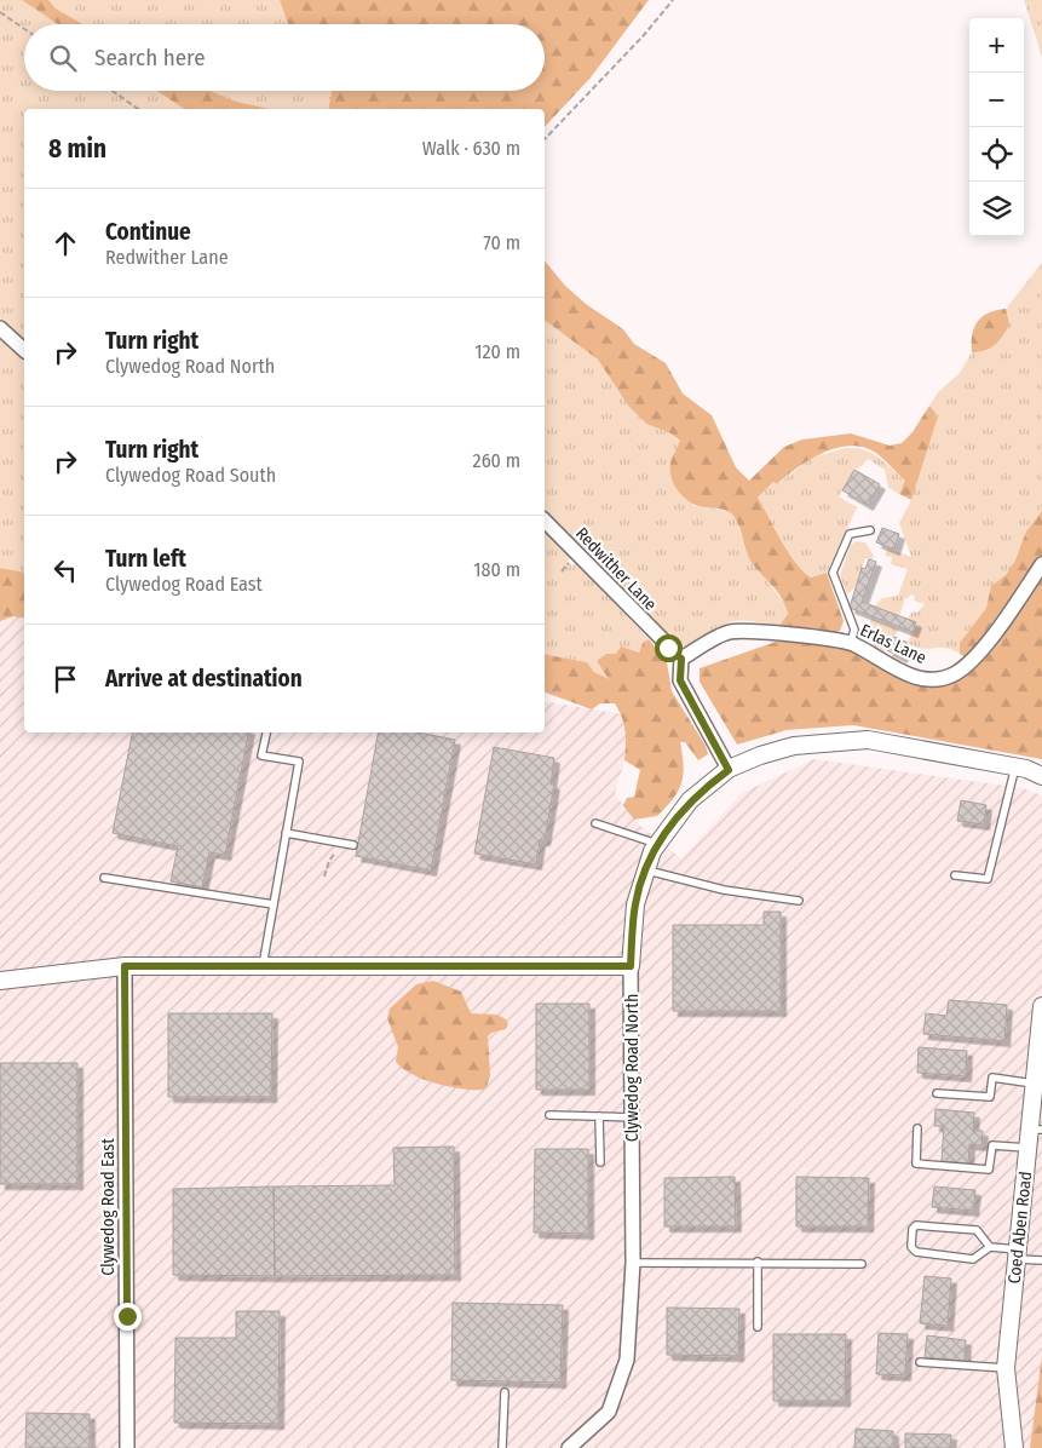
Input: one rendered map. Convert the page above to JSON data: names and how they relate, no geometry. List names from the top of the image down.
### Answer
{
  "streets": {
    "street": [
      "Redwither Lane",
      "Erlas Lane",
      "Clywedog Road North",
      "Clywedog Road East",
      "Coed Aben Road"
    ]
  },
  "crossings": [
    ["Redwither Lane", "Erlas Lane"]
  ],
  "page": {
    "map_buttons": ["+", "−"],
    "search": "Search here",
    "heading": ["8 min", "Walk · 630 m"],
    "list": [
      ["Continue", "Redwither Lane", "70 m"],
      ["Turn right", "Clywedog Road North", "120 m"],
      ["Turn right", "Clywedog Road South", "260 m"],
      ["Turn left", "Clywedog Road East", "180 m"],
      "Arrive at destination"
    ]
  }
}
